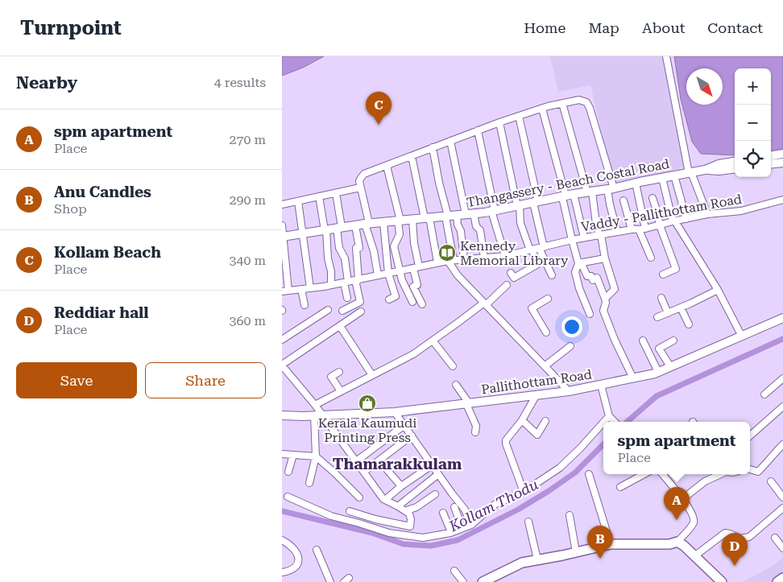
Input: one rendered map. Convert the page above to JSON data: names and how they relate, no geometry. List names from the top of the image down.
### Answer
{
  "streets": {
    "street": ["Thangassery - Beach Costal Road", "Vaddy - Pallithottam Road", "Pallithottam Road"]
  },
  "districts": ["Thamarakkulam"],
  "water": ["Kollam Thodu"],
  "places": {
    "library": ["Kennedy Memorial Library"],
    "shop": ["Kerala Kaumudi Printing Press"]
  },
  "north": "bottom right",
  "page": {
    "header": "Turnpoint",
    "nav": [
      "Home",
      "Map",
      "About",
      "Contact"
    ],
    "heading": ["Nearby", "4 results"],
    "map_buttons": ["+", "−"],
    "pins": [
      "C",
      "A",
      "B",
      "D"
    ],
    "list": [
      {
        "mark": "A",
        "name": "spm apartment",
        "note": "Place",
        "value": "270 m"
      },
      {
        "mark": "B",
        "name": "Anu Candles",
        "note": "Shop",
        "value": "290 m"
      },
      {
        "mark": "C",
        "name": "Kollam Beach",
        "note": "Place",
        "value": "340 m"
      },
      {
        "mark": "D",
        "name": "Reddiar hall",
        "note": "Place",
        "value": "360 m"
      }
    ],
    "buttons": ["Save", "Share"],
    "popup": ["spm apartment", "Place"]
  }
}
